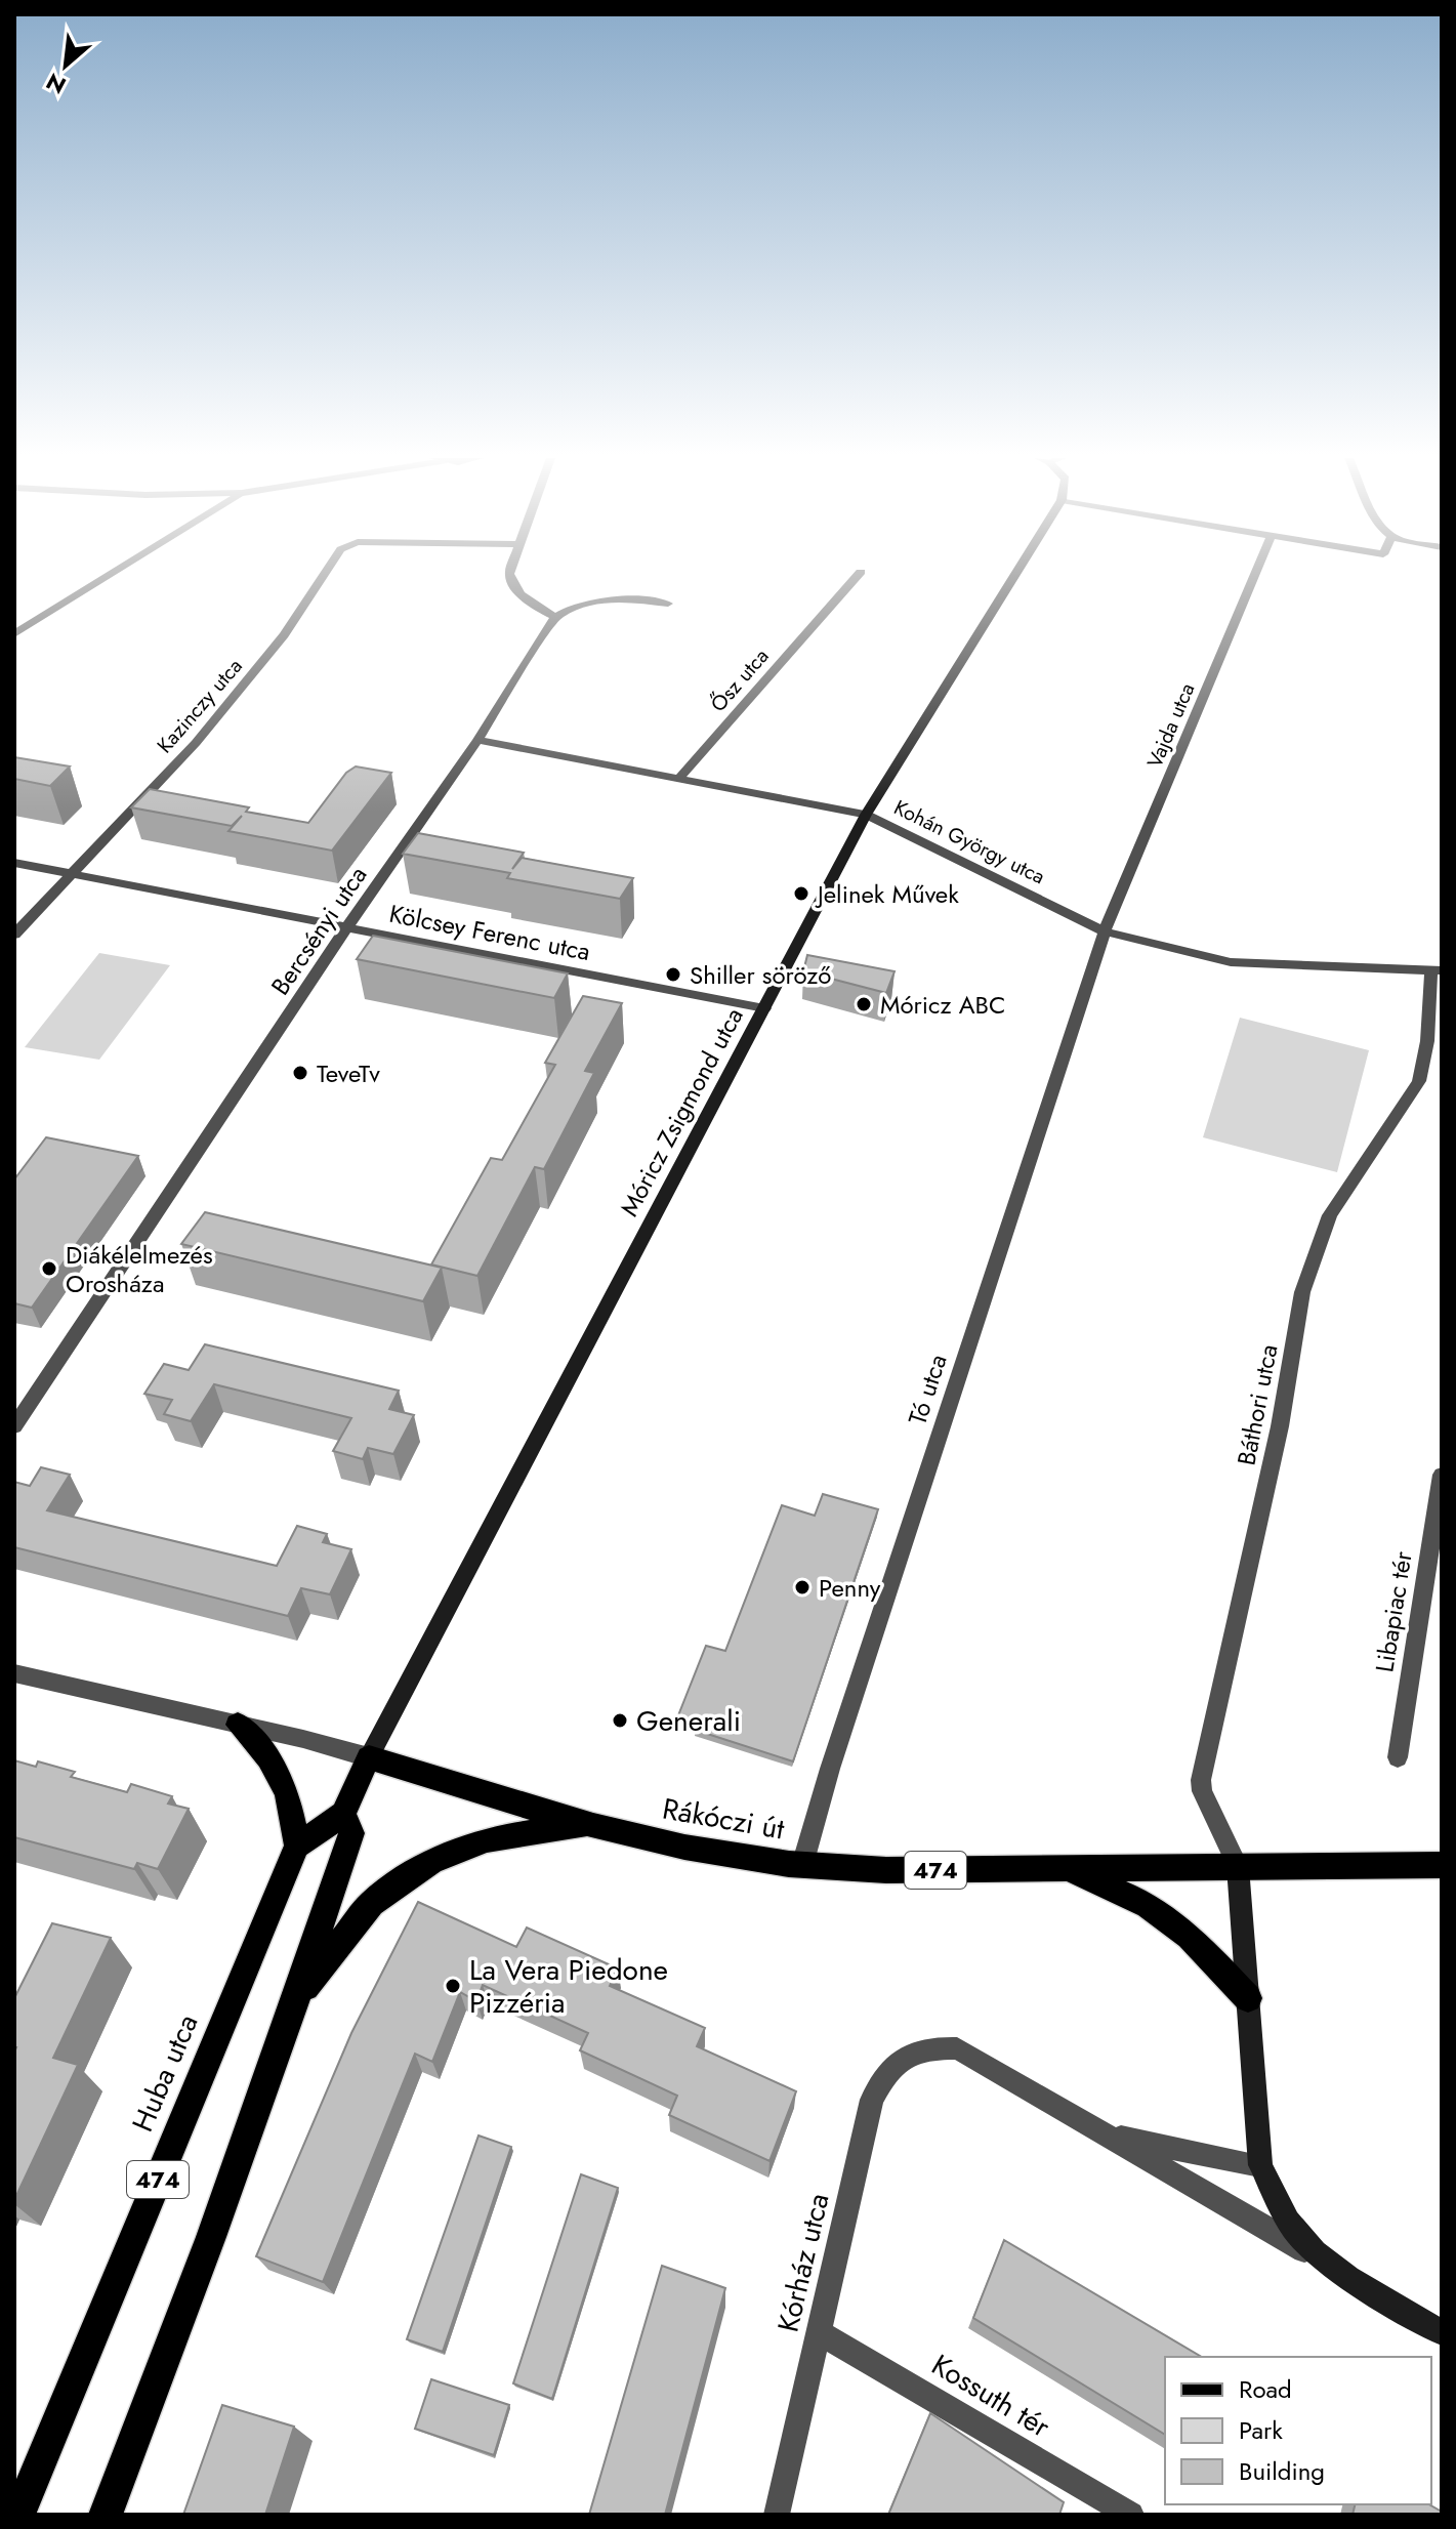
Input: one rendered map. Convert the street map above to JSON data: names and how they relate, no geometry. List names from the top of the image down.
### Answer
{
  "streets": {
    "main road": [
      "Móricz Zsigmond utca",
      "Rákóczi út",
      "474",
      "Huba utca"
    ],
    "street": [
      "Ősz utca",
      "Kazinczy utca",
      "Vajda utca",
      "Kohán György utca",
      "Bercsényi utca",
      "Kölcsey Ferenc utca",
      "Tó utca",
      "Báthori utca",
      "Libapiac tér",
      "Kórház utca",
      "Kossuth tér"
    ]
  },
  "crossings": [
    ["Ősz utca", "Kohán György utca"],
    ["Kazinczy utca", "Kölcsey Ferenc utca"],
    ["Vajda utca", "Kohán György utca"],
    ["Vajda utca", "Tó utca"],
    ["Kohán György utca", "Bercsényi utca"],
    ["Kohán György utca", "Móricz Zsigmond utca"],
    ["Kohán György utca", "Tó utca"],
    ["Kohán György utca", "Báthori utca"],
    ["Bercsényi utca", "Kölcsey Ferenc utca"],
    ["Kölcsey Ferenc utca", "Móricz Zsigmond utca"],
    ["Móricz Zsigmond utca", "Rákóczi út"],
    ["Móricz Zsigmond utca", "474"],
    ["Tó utca", "Rákóczi út"],
    ["Báthori utca", "Rákóczi út"],
    ["Rákóczi út", "474"],
    ["Kórház utca", "Kossuth tér"]
  ],
  "places": [
    "Jelinek Művek",
    "Shiller söröző",
    "Móricz ABC",
    "TeveTv",
    "Diákélelmezés Orosháza",
    "Penny",
    "Generali",
    "La Vera Piedone Pizzéria"
  ],
  "legend": ["Road", "Park", "Building"],
  "north": "bottom left"
}
